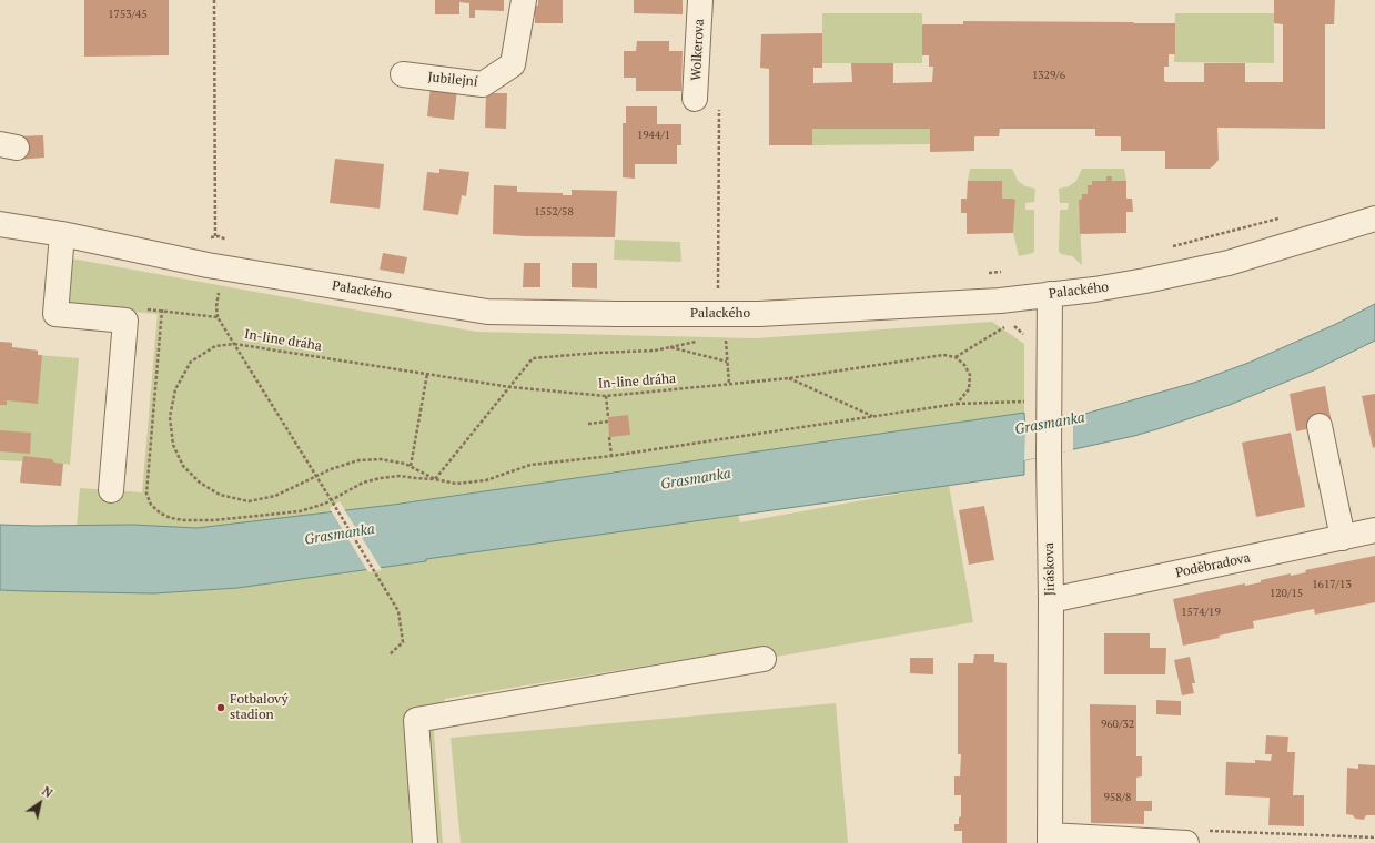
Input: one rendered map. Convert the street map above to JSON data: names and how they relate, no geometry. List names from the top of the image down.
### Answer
{
  "streets": {
    "street": [
      "Wolkerova",
      "Jubilejní",
      "Palackého",
      "Poděbradova",
      "Jiráskova"
    ],
    "path": ["In-line dráha"]
  },
  "crossings": [
    ["Palackého", "Jiráskova"],
    ["Poděbradova", "Jiráskova"]
  ],
  "water": ["Grasmanka"],
  "places": ["Fotbalový stadion"],
  "house_numbers": [
    "1753/45",
    "1329/6",
    "1944/1",
    "1552/58",
    "1617/13",
    "120/15",
    "1574/19",
    "960/32",
    "958/8"
  ],
  "north": "top right"
}
